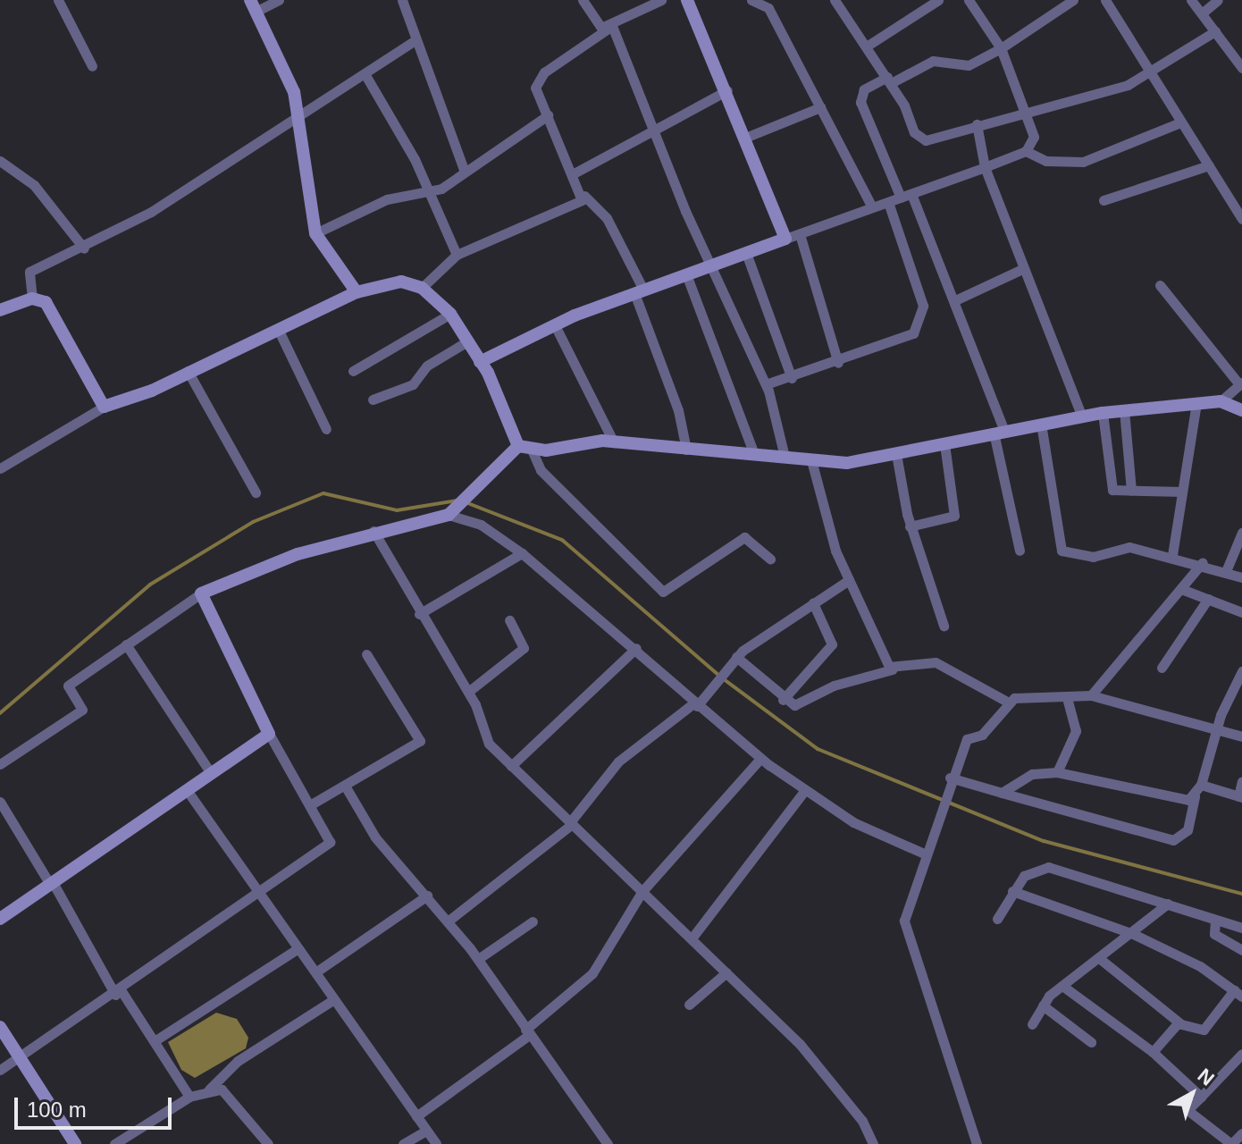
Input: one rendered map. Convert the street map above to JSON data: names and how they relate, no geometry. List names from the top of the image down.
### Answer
{
  "scale_bar": "100 m",
  "north": "top right"
}
